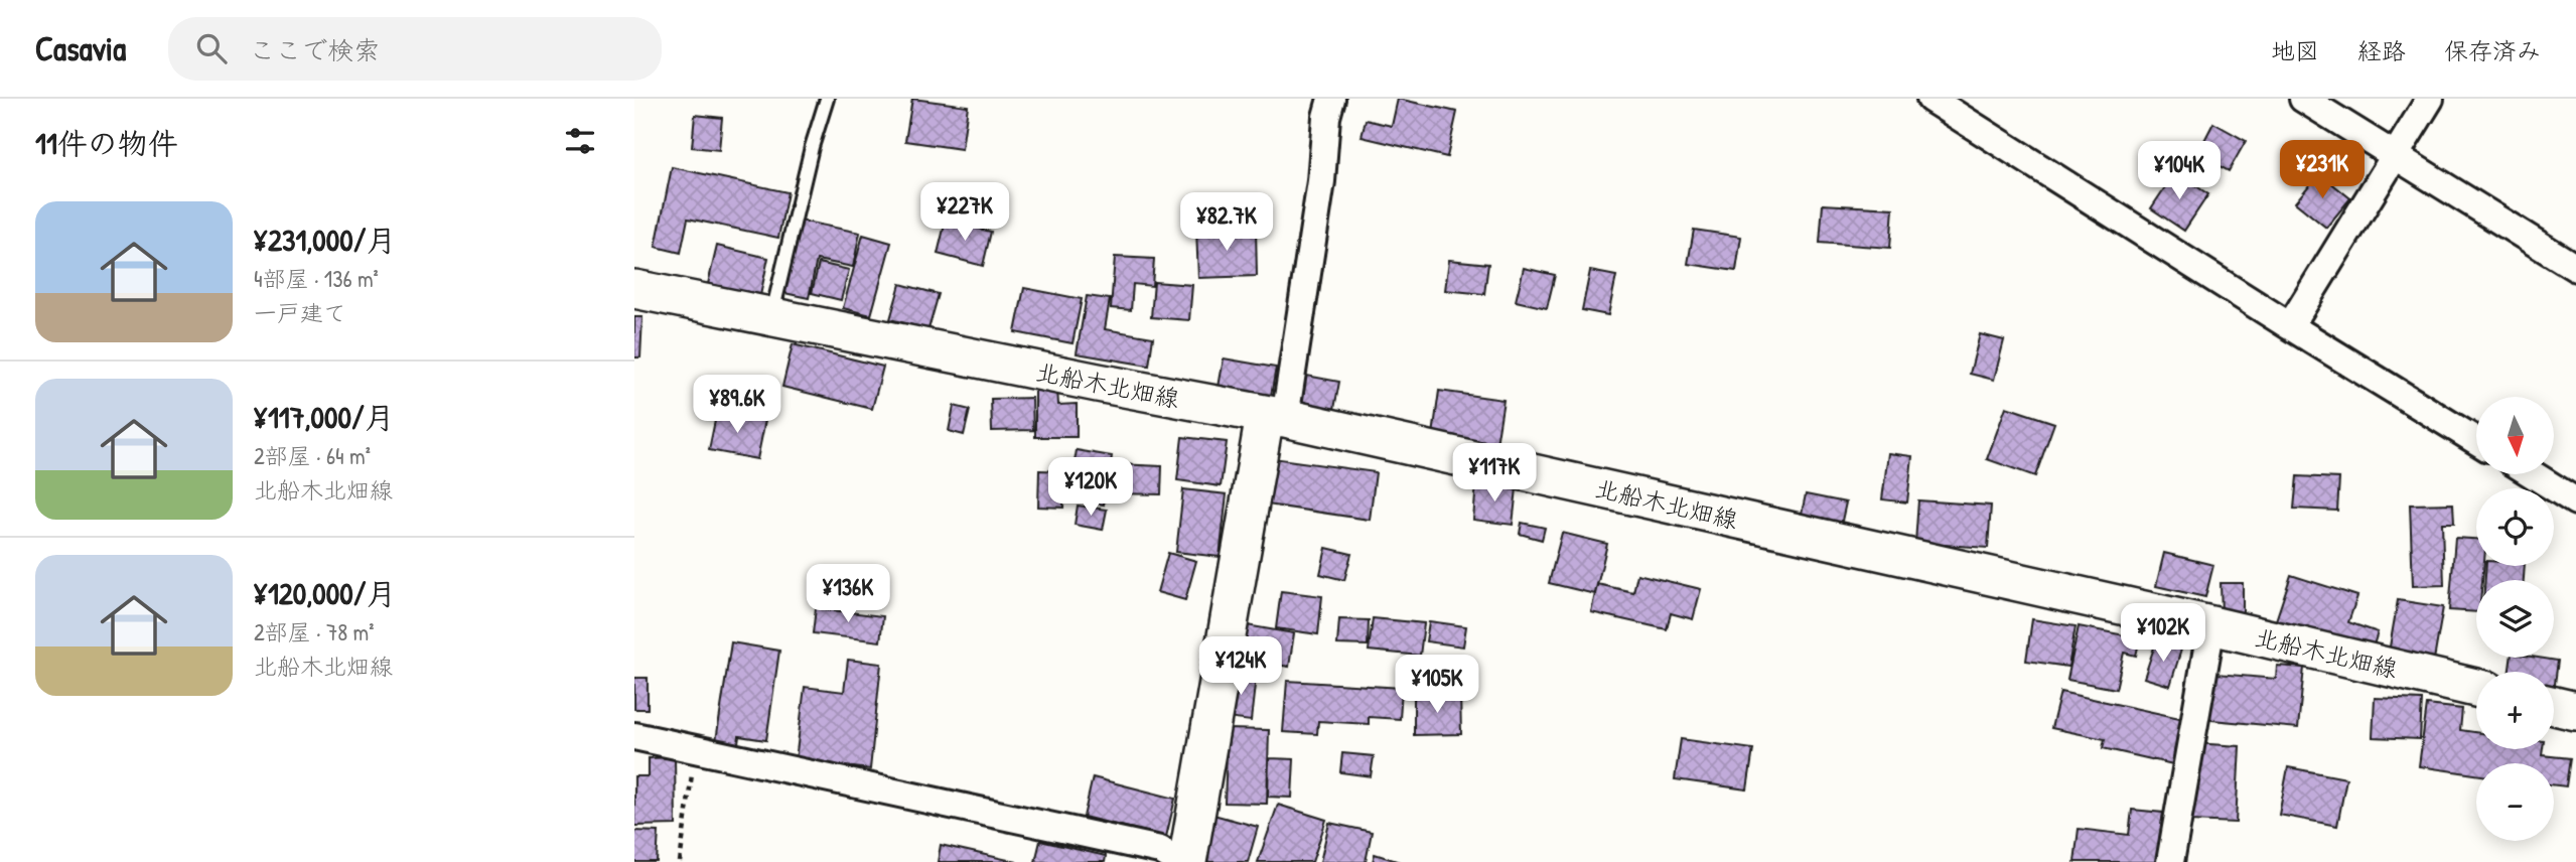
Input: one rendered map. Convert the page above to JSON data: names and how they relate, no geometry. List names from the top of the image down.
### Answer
{
  "streets": {
    "main road": ["北船木北畑線"]
  },
  "north": "bottom",
  "page": {
    "header": "Casavia",
    "search": "ここで検索",
    "nav": ["地図", "経路", "保存済み"],
    "heading": "11件の物件",
    "price": [
      "¥231K",
      "¥104K",
      "¥227K",
      "¥82.7K",
      "¥89.6K",
      "¥117K",
      "¥120K",
      "¥136K",
      "¥102K",
      "¥124K",
      "¥105K"
    ],
    "list": [
      {
        "name": "¥231,000/月",
        "note": "4部屋 · 136 m² · 一戸建て"
      },
      {
        "name": "¥117,000/月",
        "note": "2部屋 · 64 m² · 北船木北畑線"
      },
      {
        "name": "¥120,000/月",
        "note": "2部屋 · 78 m² · 北船木北畑線"
      }
    ],
    "map_buttons": ["+", "−"]
  }
}
